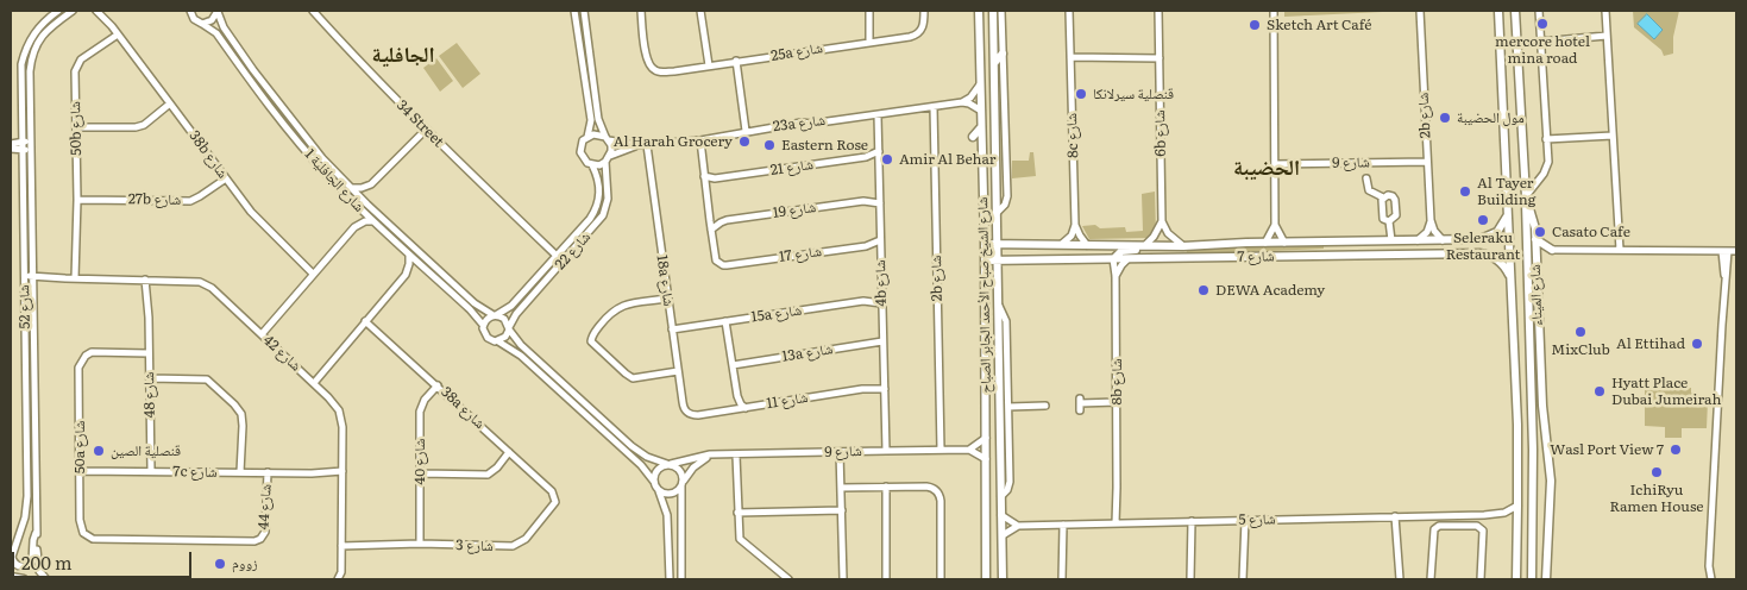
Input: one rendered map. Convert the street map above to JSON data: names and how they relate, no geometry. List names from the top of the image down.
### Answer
{
  "streets": {
    "main road": ["شارع 7", "شارع الشيخ صباح الأحمد الجابر الصباح", "شارع الميناء"],
    "street": [
      "25a شارع",
      "2b شارع",
      "34 Street",
      "23a شارع",
      "50b شارع",
      "6b شارع",
      "8c شارع",
      "38b شارع",
      "شارع 9",
      "شارع 21",
      "شارع الجافلية 1",
      "27b شارع",
      "شارع 19",
      "شارع 22",
      "شارع 17",
      "18a شارع",
      "4b شارع",
      "شارع 52",
      "15a شارع",
      "شارع 42",
      "13a شارع",
      "8b شارع",
      "شارع 48",
      "شارع 11",
      "38a شارع",
      "50a شارع",
      "شارع 40",
      "7c شارع",
      "شارع 44",
      "شارع 5",
      "شارع 3"
    ]
  },
  "crossings": [
    ["2b شارع", "23a شارع"],
    ["2b شارع", "شارع 9"],
    ["2b شارع", "شارع 7"],
    ["34 Street", "شارع 22"],
    ["23a شارع", "شارع 22"],
    ["23a شارع", "18a شارع"],
    ["23a شارع", "4b شارع"],
    ["50b شارع", "38b شارع"],
    ["50b شارع", "27b شارع"],
    ["50b شارع", "شارع 42"],
    ["8c شارع", "شارع 7"],
    ["38b شارع", "27b شارع"],
    ["شارع 9", "4b شارع"],
    ["شارع 21", "4b شارع"],
    ["شارع الجافلية 1", "شارع 22"],
    ["شارع 19", "شارع 17"],
    ["شارع 19", "4b شارع"],
    ["شارع 17", "4b شارع"],
    ["شارع 7", "شارع الشيخ صباح الأحمد الجابر الصباح"],
    ["شارع 7", "شارع الميناء"],
    ["شارع 7", "8b شارع"],
    ["18a شارع", "15a شارع"],
    ["18a شارع", "شارع 11"],
    ["4b شارع", "15a شارع"],
    ["4b شارع", "13a شارع"],
    ["4b شارع", "شارع 11"],
    ["شارع الشيخ صباح الأحمد الجابر الصباح", "شارع 5"],
    ["شارع الميناء", "شارع 5"],
    ["شارع 52", "شارع 42"],
    ["شارع 42", "شارع 48"],
    ["شارع 42", "7c شارع"],
    ["شارع 42", "شارع 3"],
    ["8b شارع", "شارع 5"],
    ["شارع 48", "50a شارع"],
    ["شارع 48", "7c شارع"],
    ["38a شارع", "شارع 40"],
    ["38a شارع", "شارع 3"],
    ["50a شارع", "7c شارع"],
    ["50a شارع", "شارع 44"],
    ["شارع 40", "شارع 3"],
    ["7c شارع", "شارع 44"]
  ],
  "districts": ["الجافلية", "الحضيبة"],
  "places": [
    "mercore hotel mina road",
    "Sketch Art Café",
    "قنصلية سيرلانكا",
    "مول الحضيبة",
    "Al Harah Grocery",
    "Eastern Rose",
    "Amir Al Behar",
    "Al Tayer Building",
    "Seleraku Restaurant",
    "Casato Cafe",
    "DEWA Academy",
    "MixClub",
    "Al Ettihad",
    "Hyatt Place Dubai Jumeirah",
    "Wasl Port View 7",
    "قنصلية الصين",
    "IchiRyu Ramen House",
    "زووم"
  ],
  "scale_bar": "200 m"
}
